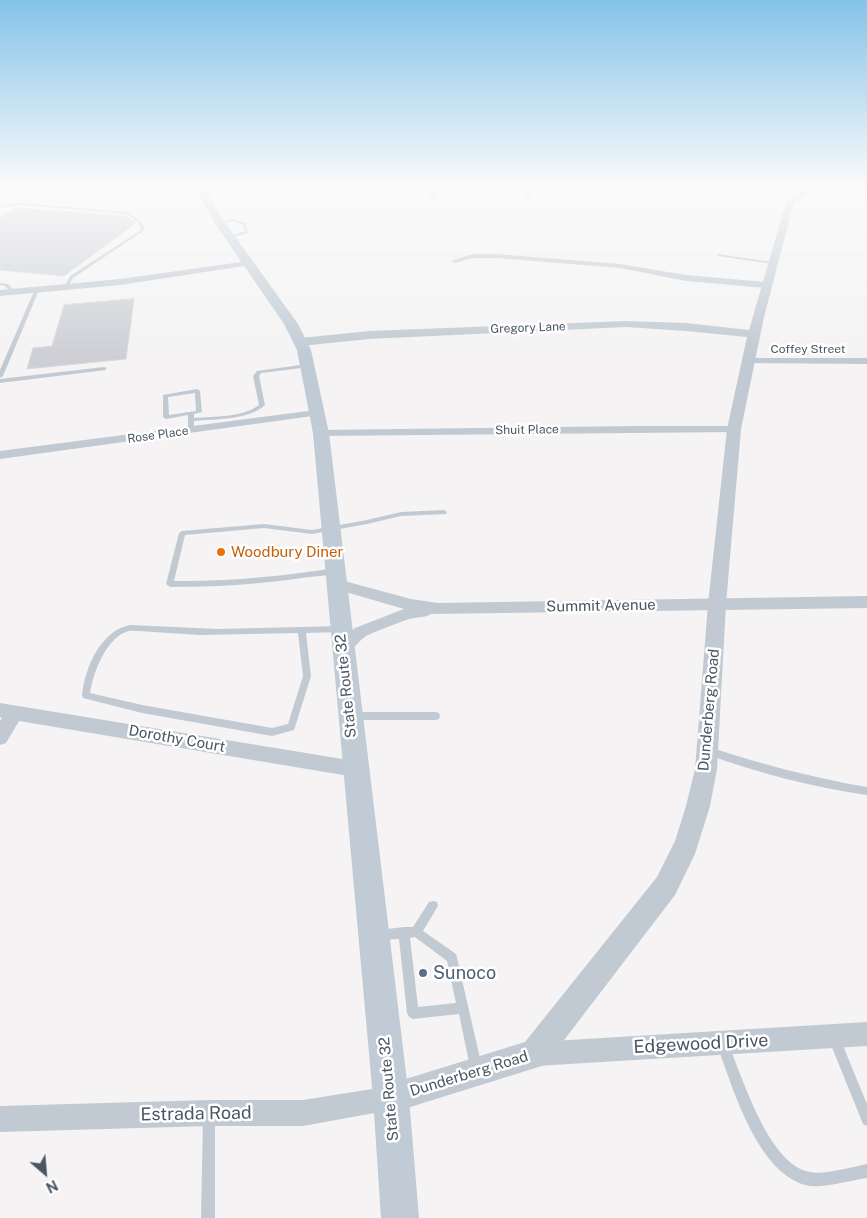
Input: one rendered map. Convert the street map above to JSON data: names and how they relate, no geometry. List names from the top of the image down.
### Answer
{
  "streets": {
    "main road": ["State Route 32"],
    "street": [
      "Gregory Lane",
      "Coffey Street",
      "Shuit Place",
      "Rose Place",
      "Summit Avenue",
      "Dunderberg Road",
      "Dorothy Court",
      "Edgewood Drive",
      "Estrada Road"
    ]
  },
  "crossings": [
    ["Gregory Lane", "State Route 32"],
    ["Gregory Lane", "Dunderberg Road"],
    ["Coffey Street", "Dunderberg Road"],
    ["Shuit Place", "Rose Place"],
    ["Shuit Place", "State Route 32"],
    ["Shuit Place", "Dunderberg Road"],
    ["Rose Place", "State Route 32"],
    ["Summit Avenue", "State Route 32"],
    ["Summit Avenue", "Dunderberg Road"],
    ["State Route 32", "Dunderberg Road"],
    ["State Route 32", "Dorothy Court"],
    ["State Route 32", "Estrada Road"],
    ["Dunderberg Road", "Edgewood Drive"],
    ["Dunderberg Road", "Estrada Road"]
  ],
  "places": ["Woodbury Diner", "Sunoco"],
  "north": "bottom right"
}
